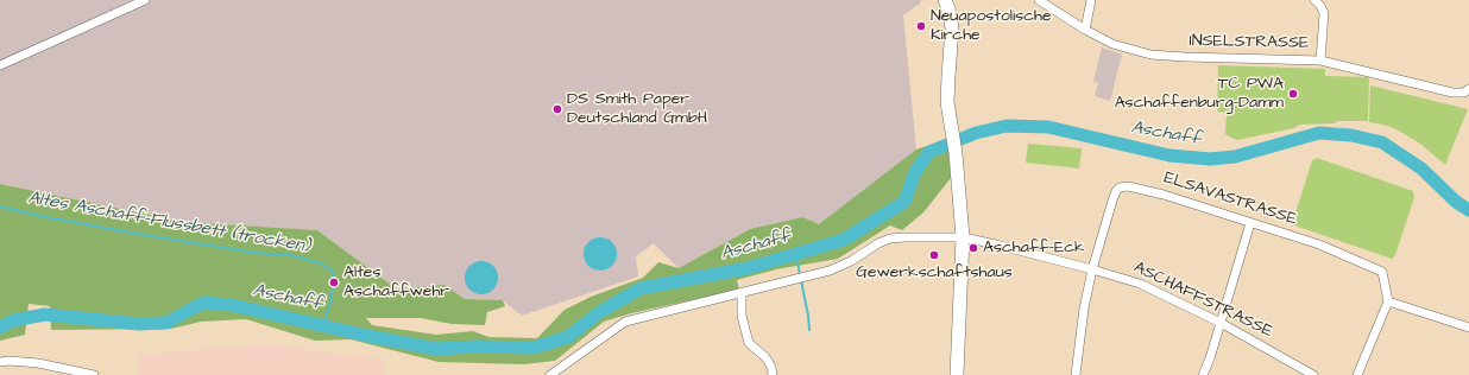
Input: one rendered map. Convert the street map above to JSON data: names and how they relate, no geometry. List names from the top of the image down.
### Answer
{
  "streets": {
    "street": ["INSELSTRASSE", "ELSAVASTRASSE", "ASCHAFFSTRASSE"]
  },
  "crossings": [
    ["ELSAVASTRASSE", "ASCHAFFSTRASSE"]
  ],
  "water": ["Aschaff", "Altes Aschaff-Flussbett (trocken)"],
  "places": [
    "Neuapostolische Kirche",
    "TC PWA Aschaffenburg-Damm",
    "DS Smith Paper Deutschland GmbH",
    "Aschaff-Eck",
    "Gewerkschaftshaus",
    "Altes Aschaffwehr"
  ]
}
